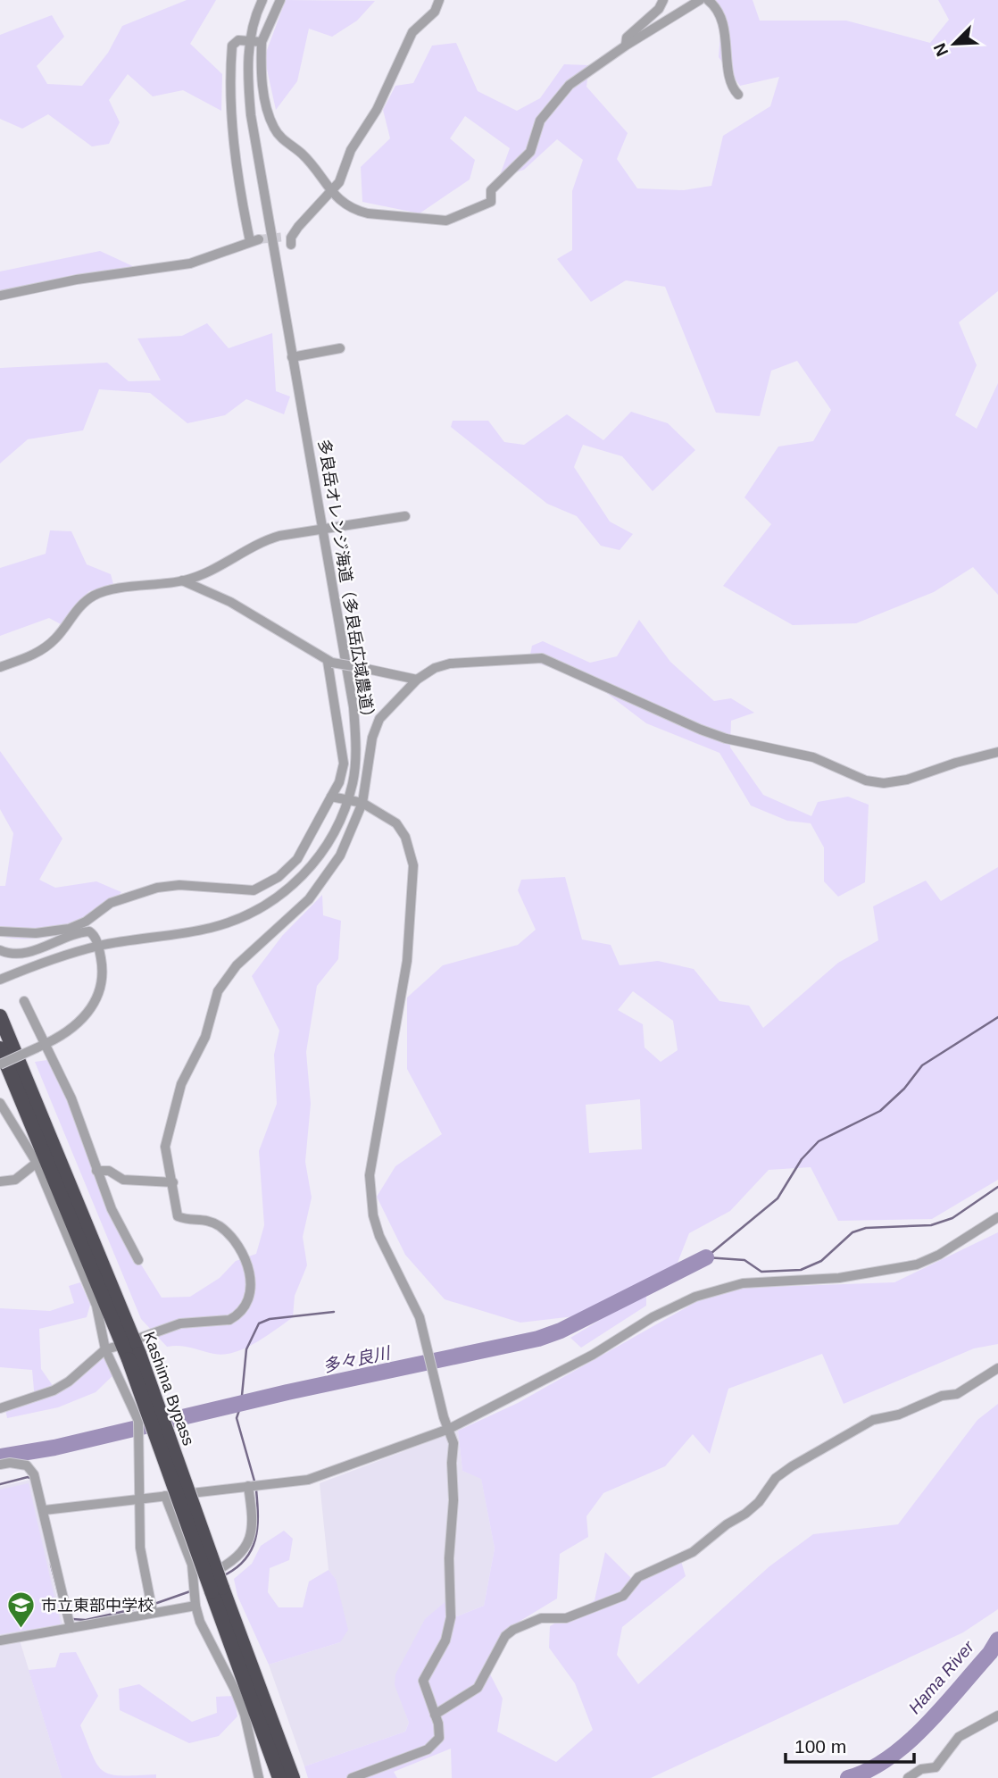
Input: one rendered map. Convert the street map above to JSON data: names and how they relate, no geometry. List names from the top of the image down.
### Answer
{
  "streets": {
    "highway": ["Kashima Bypass"],
    "street": ["多良岳オレンジ海道（多良岳広域農道）"]
  },
  "water": ["多々良川", "Hama River"],
  "places": {
    "school or university": ["市立東部中学校"]
  },
  "scale_bar": "100 m",
  "north": "bottom left"
}
